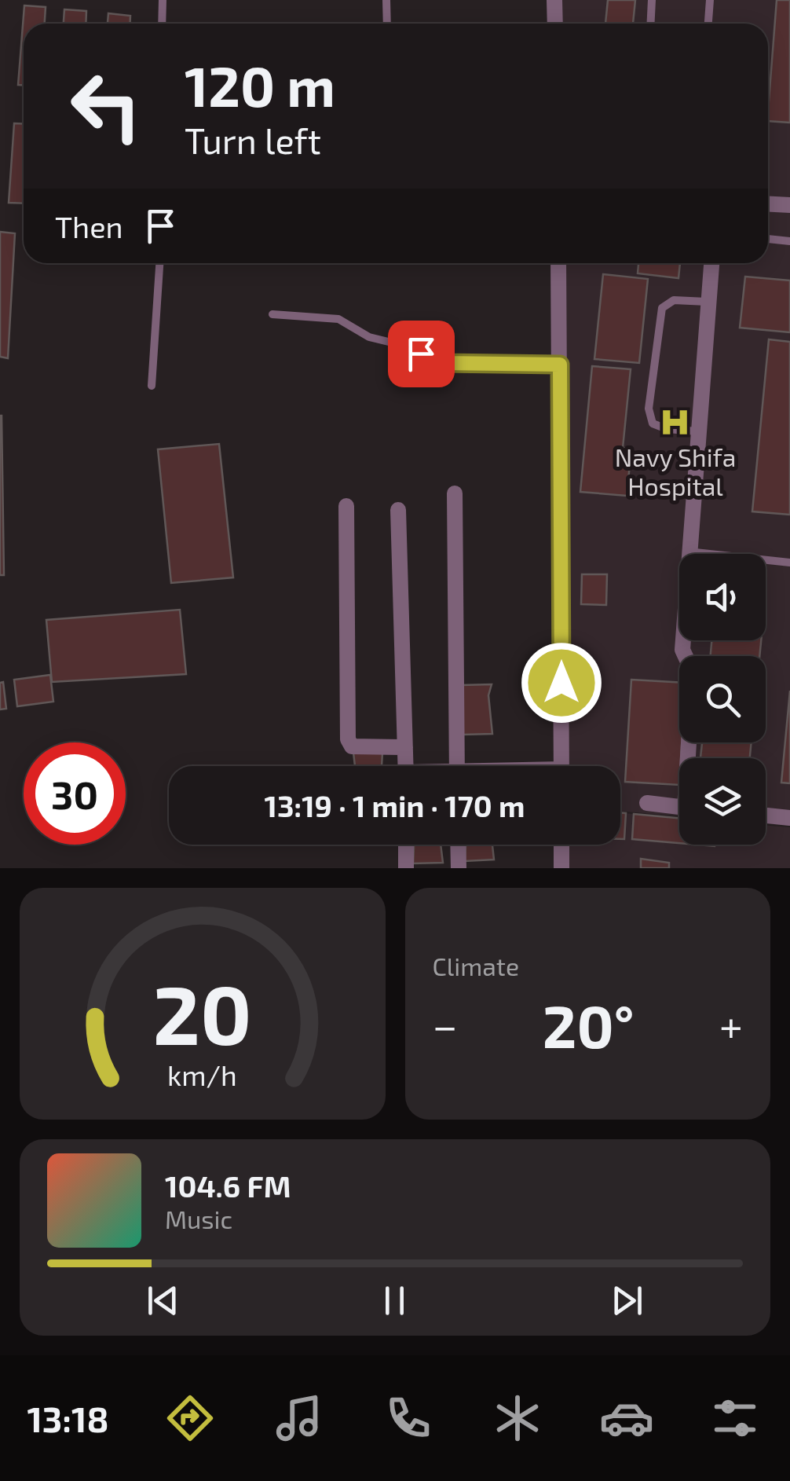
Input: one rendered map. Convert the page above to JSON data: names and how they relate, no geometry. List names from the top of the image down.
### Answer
{
  "places": {
    "hospital": ["Navy Shifa Hospital"]
  },
  "page": {
    "turn": ["120 m", "Turn left"],
    "then": "Then",
    "limit": "30",
    "trip": "13:19 · 1 min · 170 m",
    "tile": "Climate",
    "heat": ["−", "20°", "+"],
    "song": ["104.6 FM", "Music"],
    "tabs": "13:18",
    "gauge": ["20", "km/h"]
  }
}
